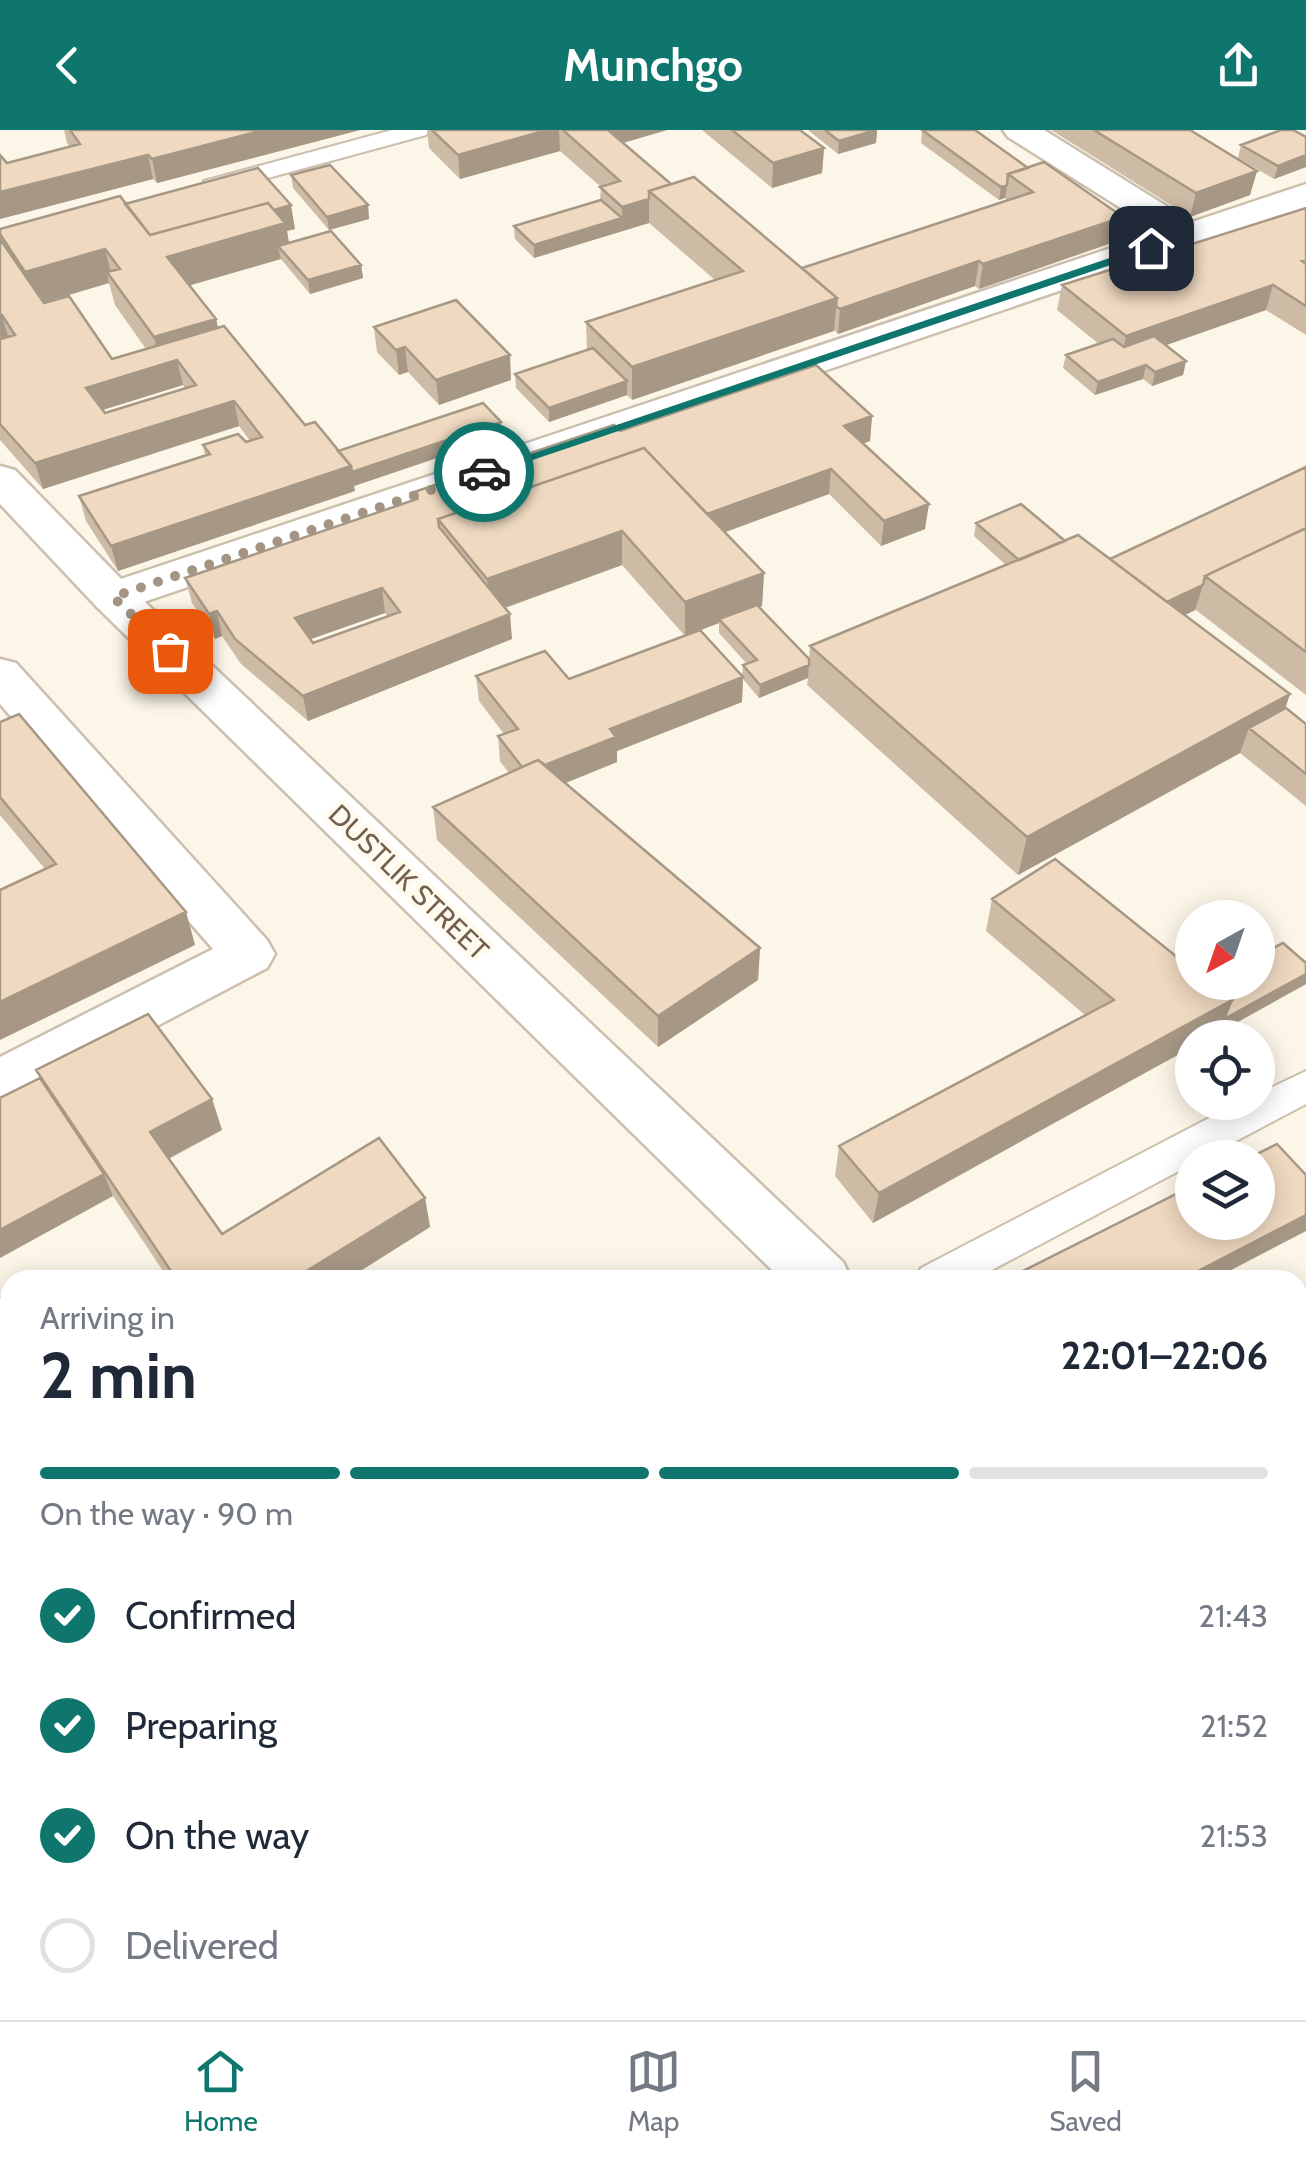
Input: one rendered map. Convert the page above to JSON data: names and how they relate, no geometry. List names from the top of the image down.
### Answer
{
  "streets": {
    "street": ["DUSTLIK STREET"]
  },
  "north": "bottom left",
  "page": {
    "header": "Munchgo",
    "heading": ["2 min", "Arriving in", "22:01–22:06"],
    "bar": "On the way · 90 m",
    "list": [
      ["Confirmed", "21:43"],
      ["Preparing", "21:52"],
      ["On the way", "21:53"],
      "Delivered"
    ],
    "tabs": ["Home", "Map", "Saved"]
  }
}
